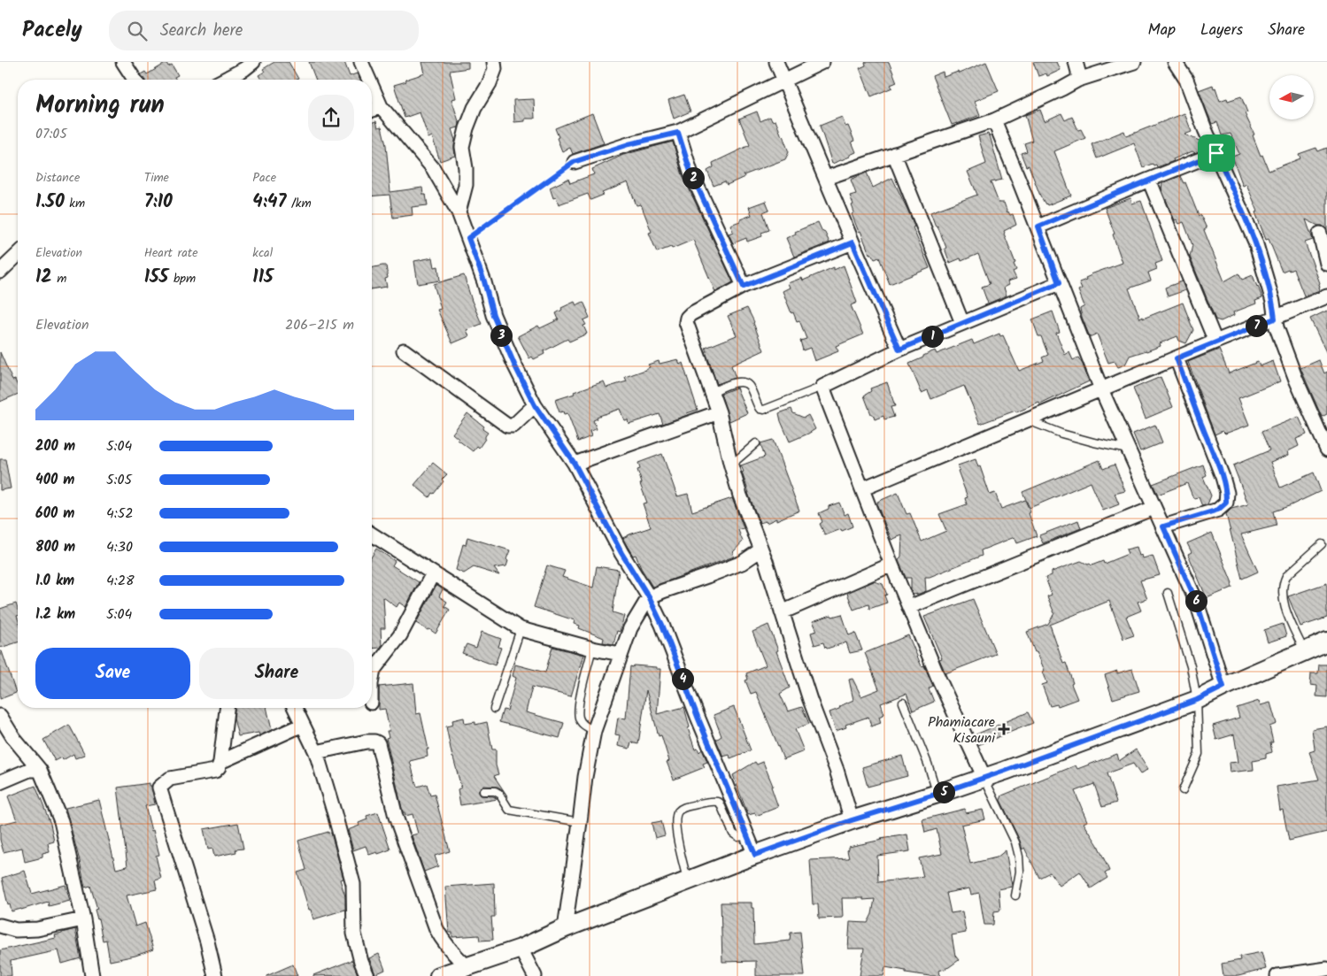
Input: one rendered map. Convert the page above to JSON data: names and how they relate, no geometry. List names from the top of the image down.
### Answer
{
  "places": {
    "health": ["Phamiacare Kisauni"]
  },
  "north": "left",
  "page": {
    "header": "Pacely",
    "search": "Search here",
    "nav": ["Map", "Layers", "Share"],
    "heading": ["Morning run", "07:05"],
    "stats": [
      ["Distance", "1.50 km"],
      ["Time", "7:10"],
      ["Pace", "4:47 /km"],
      ["Elevation", "12 m"],
      ["Heart rate", "155 bpm"],
      ["kcal", "115"]
    ],
    "pins": [
      "2",
      "7",
      "3",
      "1",
      "6",
      "4",
      "5"
    ],
    "chart": ["Elevation", "206–215 m"],
    "list": [
      {
        "name": "200 m",
        "note": "5:04"
      },
      {
        "name": "400 m",
        "note": "5:05"
      },
      {
        "name": "600 m",
        "note": "4:52"
      },
      {
        "name": "800 m",
        "note": "4:30"
      },
      {
        "name": "1.0 km",
        "note": "4:28"
      },
      {
        "name": "1.2 km",
        "note": "5:04"
      }
    ],
    "buttons": ["Save", "Share"]
  }
}
